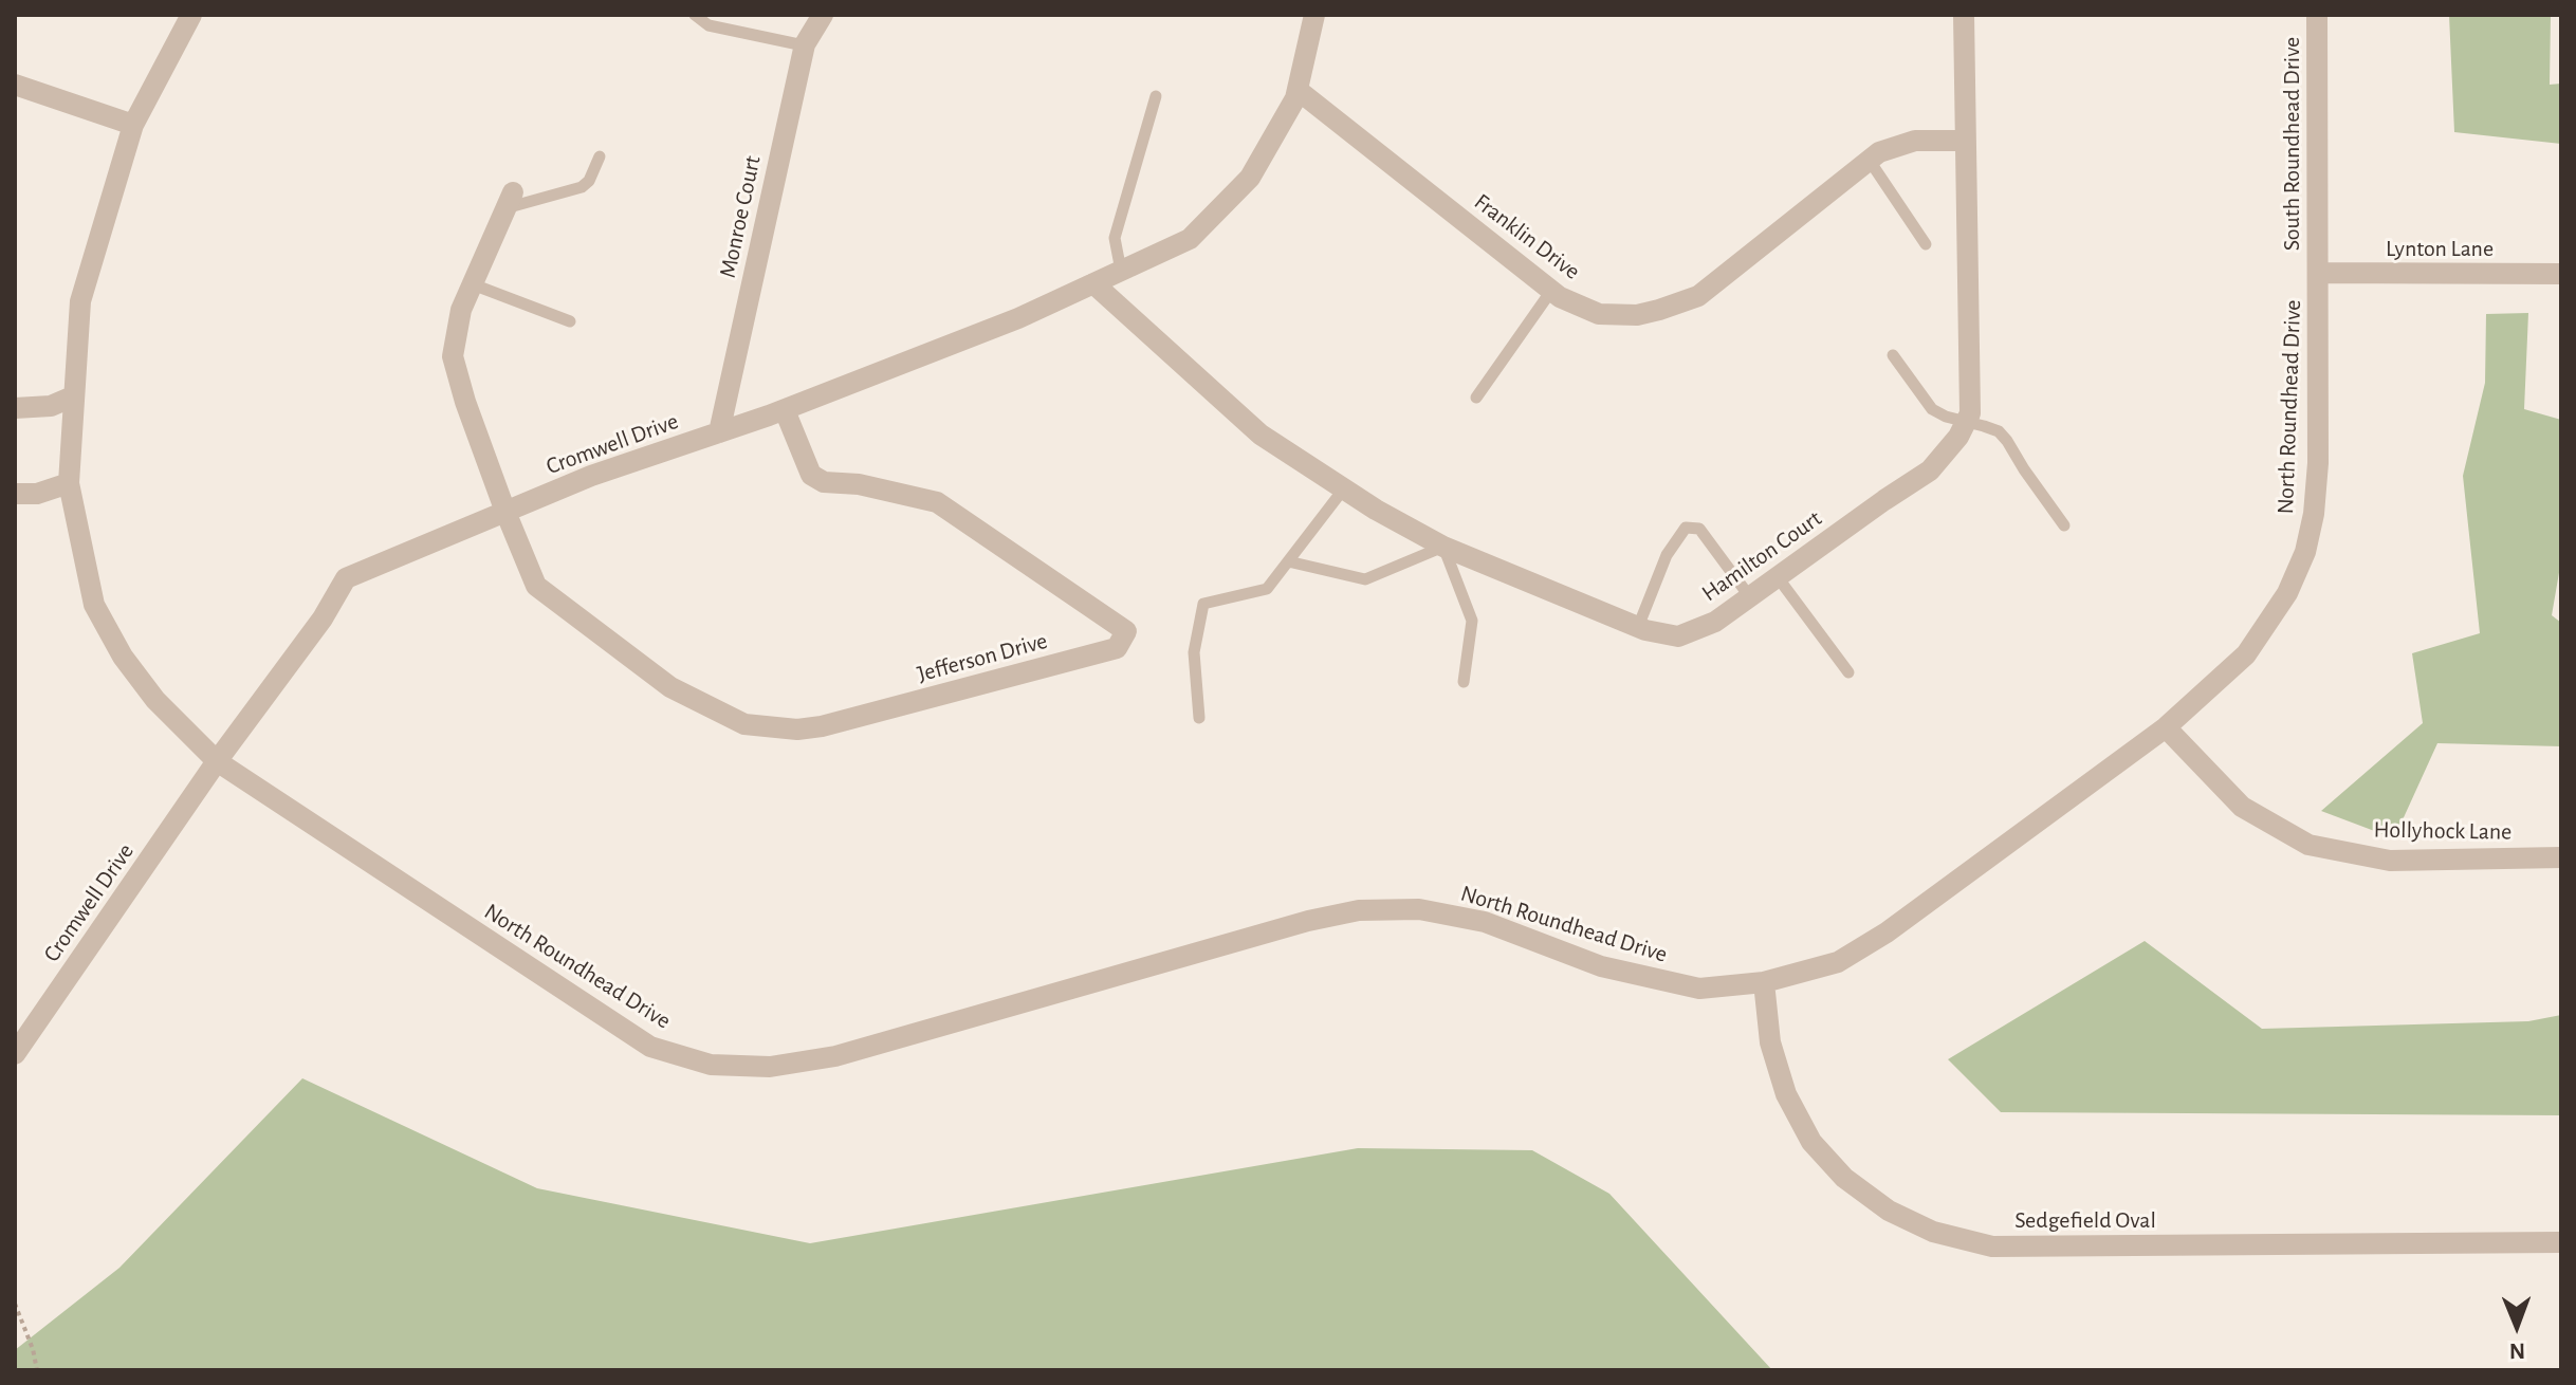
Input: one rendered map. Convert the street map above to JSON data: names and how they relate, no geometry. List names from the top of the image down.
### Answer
{
  "streets": {
    "street": [
      "South Roundhead Drive",
      "Monroe Court",
      "Franklin Drive",
      "Lynton Lane",
      "North Roundhead Drive",
      "Cromwell Drive",
      "Hamilton Court",
      "Jefferson Drive",
      "Hollyhock Lane",
      "Sedgefield Oval"
    ]
  },
  "crossings": [
    ["South Roundhead Drive", "Lynton Lane"],
    ["South Roundhead Drive", "North Roundhead Drive"],
    ["Monroe Court", "Cromwell Drive"],
    ["Franklin Drive", "Cromwell Drive"],
    ["Franklin Drive", "Hamilton Court"],
    ["Lynton Lane", "North Roundhead Drive"],
    ["North Roundhead Drive", "Cromwell Drive"],
    ["North Roundhead Drive", "Hollyhock Lane"],
    ["North Roundhead Drive", "Sedgefield Oval"],
    ["Cromwell Drive", "Hamilton Court"],
    ["Cromwell Drive", "Jefferson Drive"]
  ],
  "north": "bottom"
}
